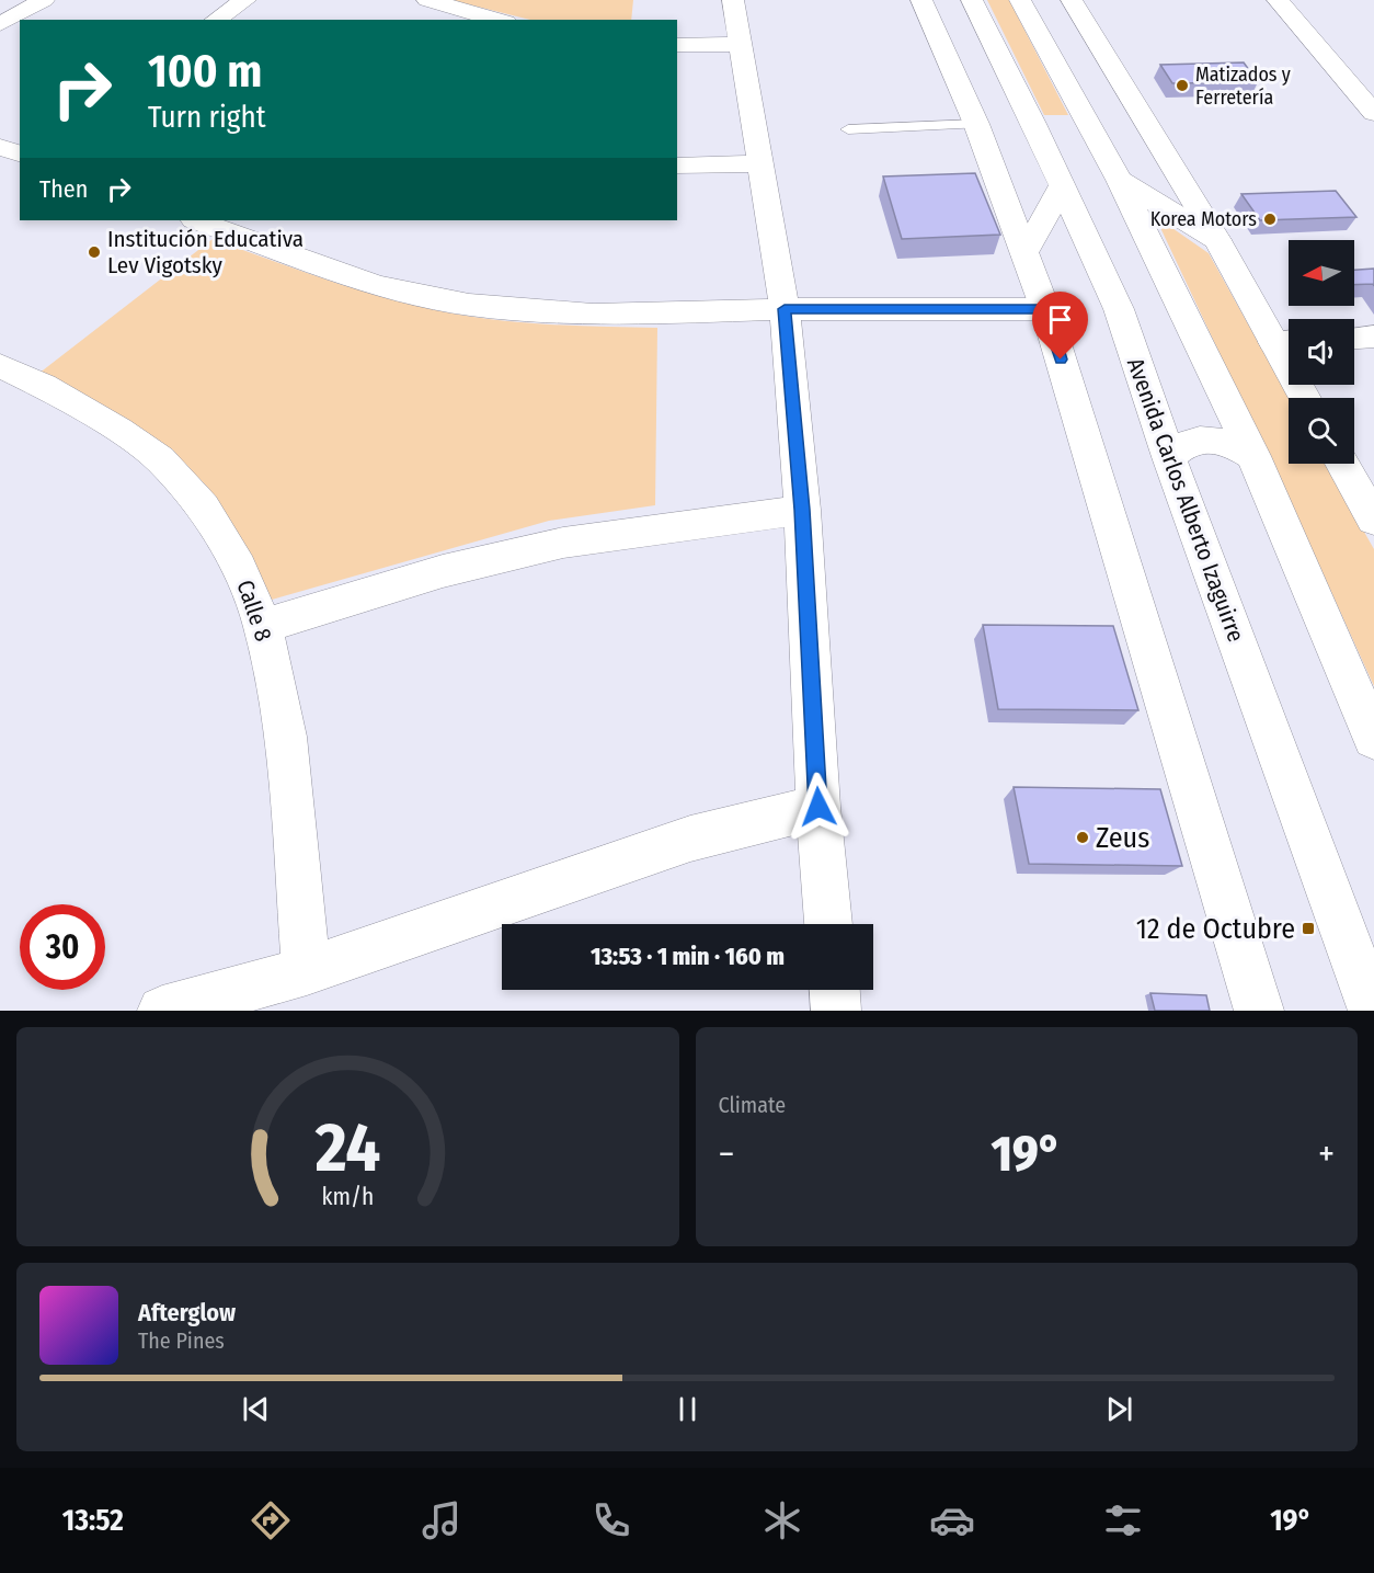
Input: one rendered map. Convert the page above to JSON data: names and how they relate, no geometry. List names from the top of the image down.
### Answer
{
  "streets": {
    "street": ["Avenida Carlos Alberto Izaguirre", "Calle 8"]
  },
  "places": {
    "other": [
      "Matizados y Ferretería",
      "Korea Motors",
      "Institución Educativa Lev Vigotsky",
      "Zeus"
    ],
    "transit": ["12 de Octubre"]
  },
  "north": "left",
  "page": {
    "turn": ["100 m", "Turn right"],
    "then": "Then",
    "limit": "30",
    "trip": "13:53 · 1 min · 160 m",
    "tile": "Climate",
    "heat": ["−", "19°", "+"],
    "song": ["Afterglow", "The Pines"],
    "tabs": ["13:52", "19°"],
    "gauge": ["24", "km/h"]
  }
}
